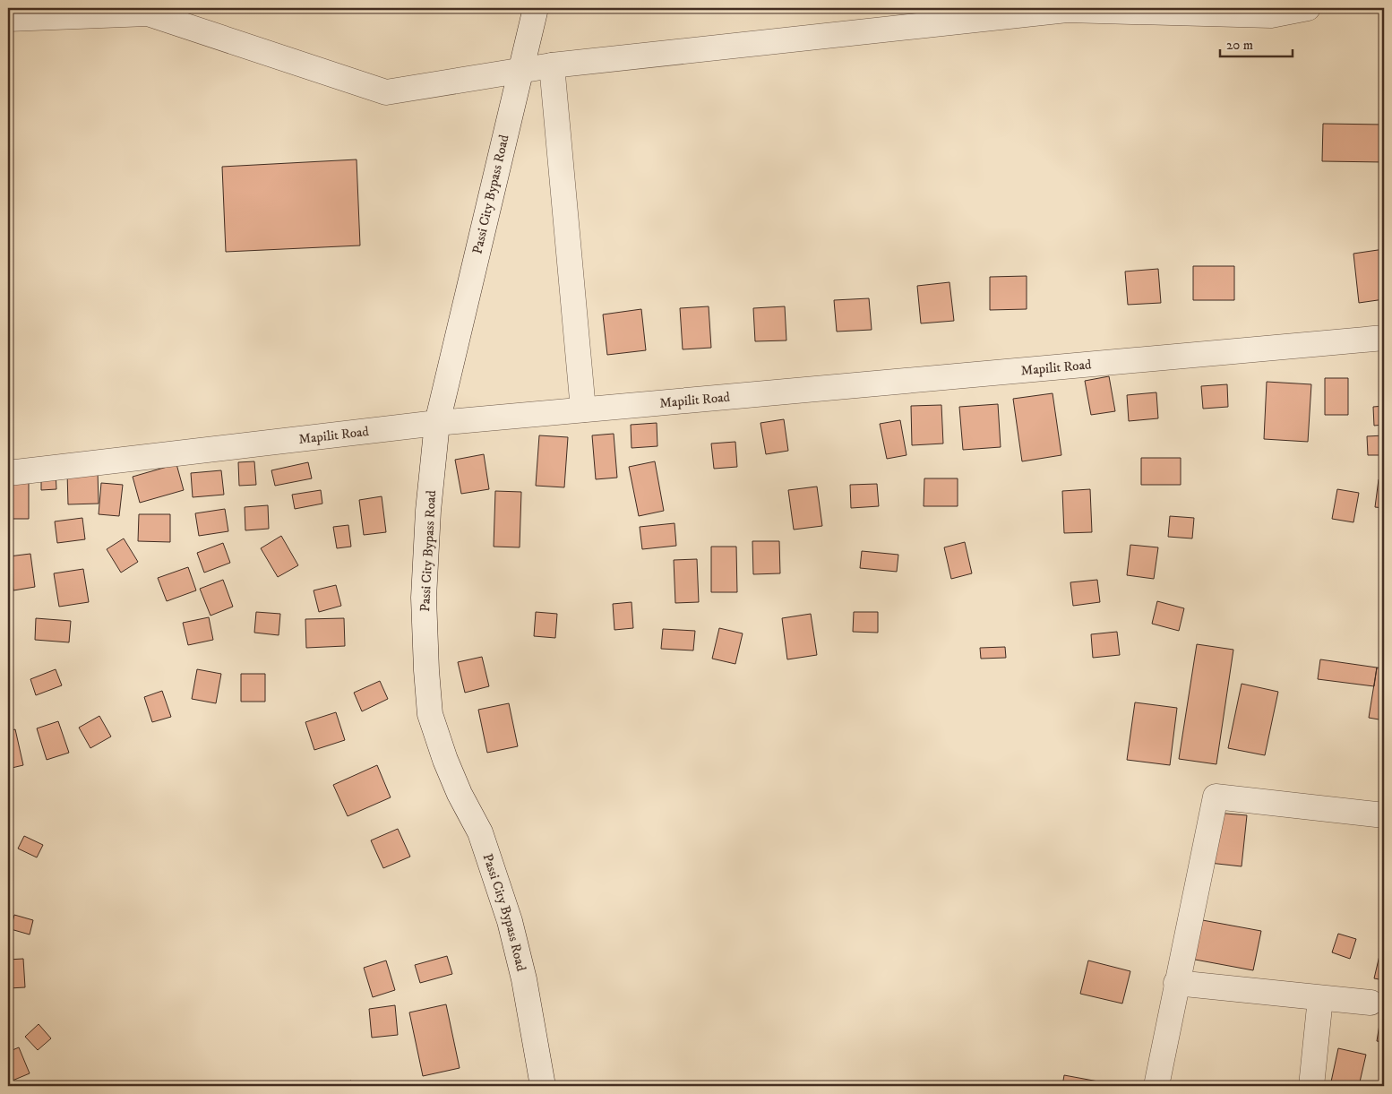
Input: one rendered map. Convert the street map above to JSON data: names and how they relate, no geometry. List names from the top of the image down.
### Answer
{
  "streets": {
    "street": ["Passi City Bypass Road", "Mapilit Road"]
  },
  "crossings": [
    ["Passi City Bypass Road", "Mapilit Road"]
  ],
  "scale_bar": "20 m"
}
